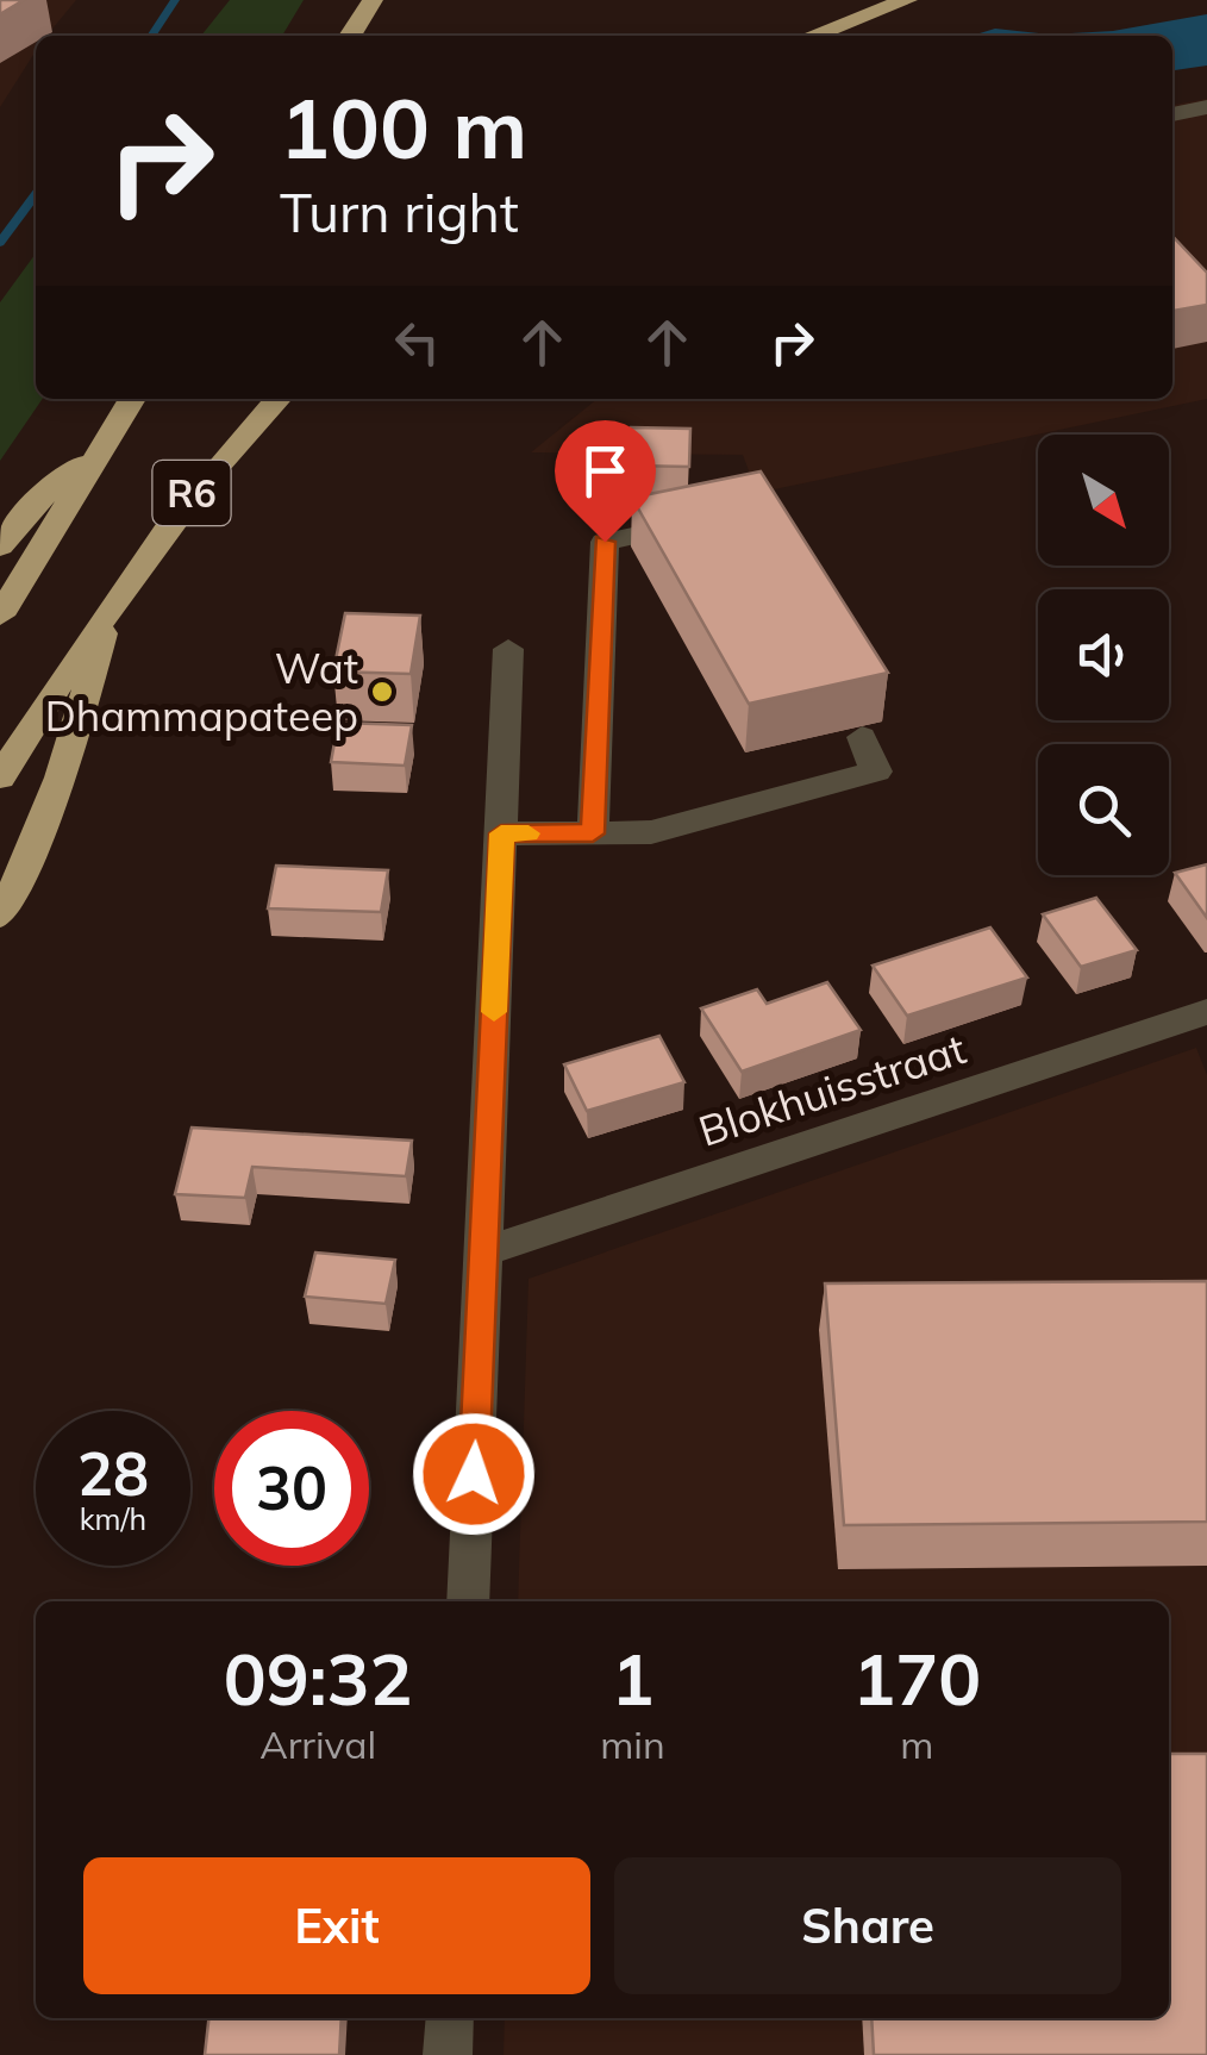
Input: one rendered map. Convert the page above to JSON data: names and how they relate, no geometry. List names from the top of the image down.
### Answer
{
  "streets": {
    "highway": ["R6"],
    "street": ["Blokhuisstraat"]
  },
  "places": ["Wat Dhammapateep"],
  "north": "bottom right",
  "page": {
    "turn": ["100 m", "Turn right"],
    "speed": "28 km/h",
    "limit": "30",
    "eta": [
      "09:32",
      "Arrival",
      "1",
      "min",
      "170",
      "m"
    ],
    "buttons": ["Exit", "Share"]
  }
}
